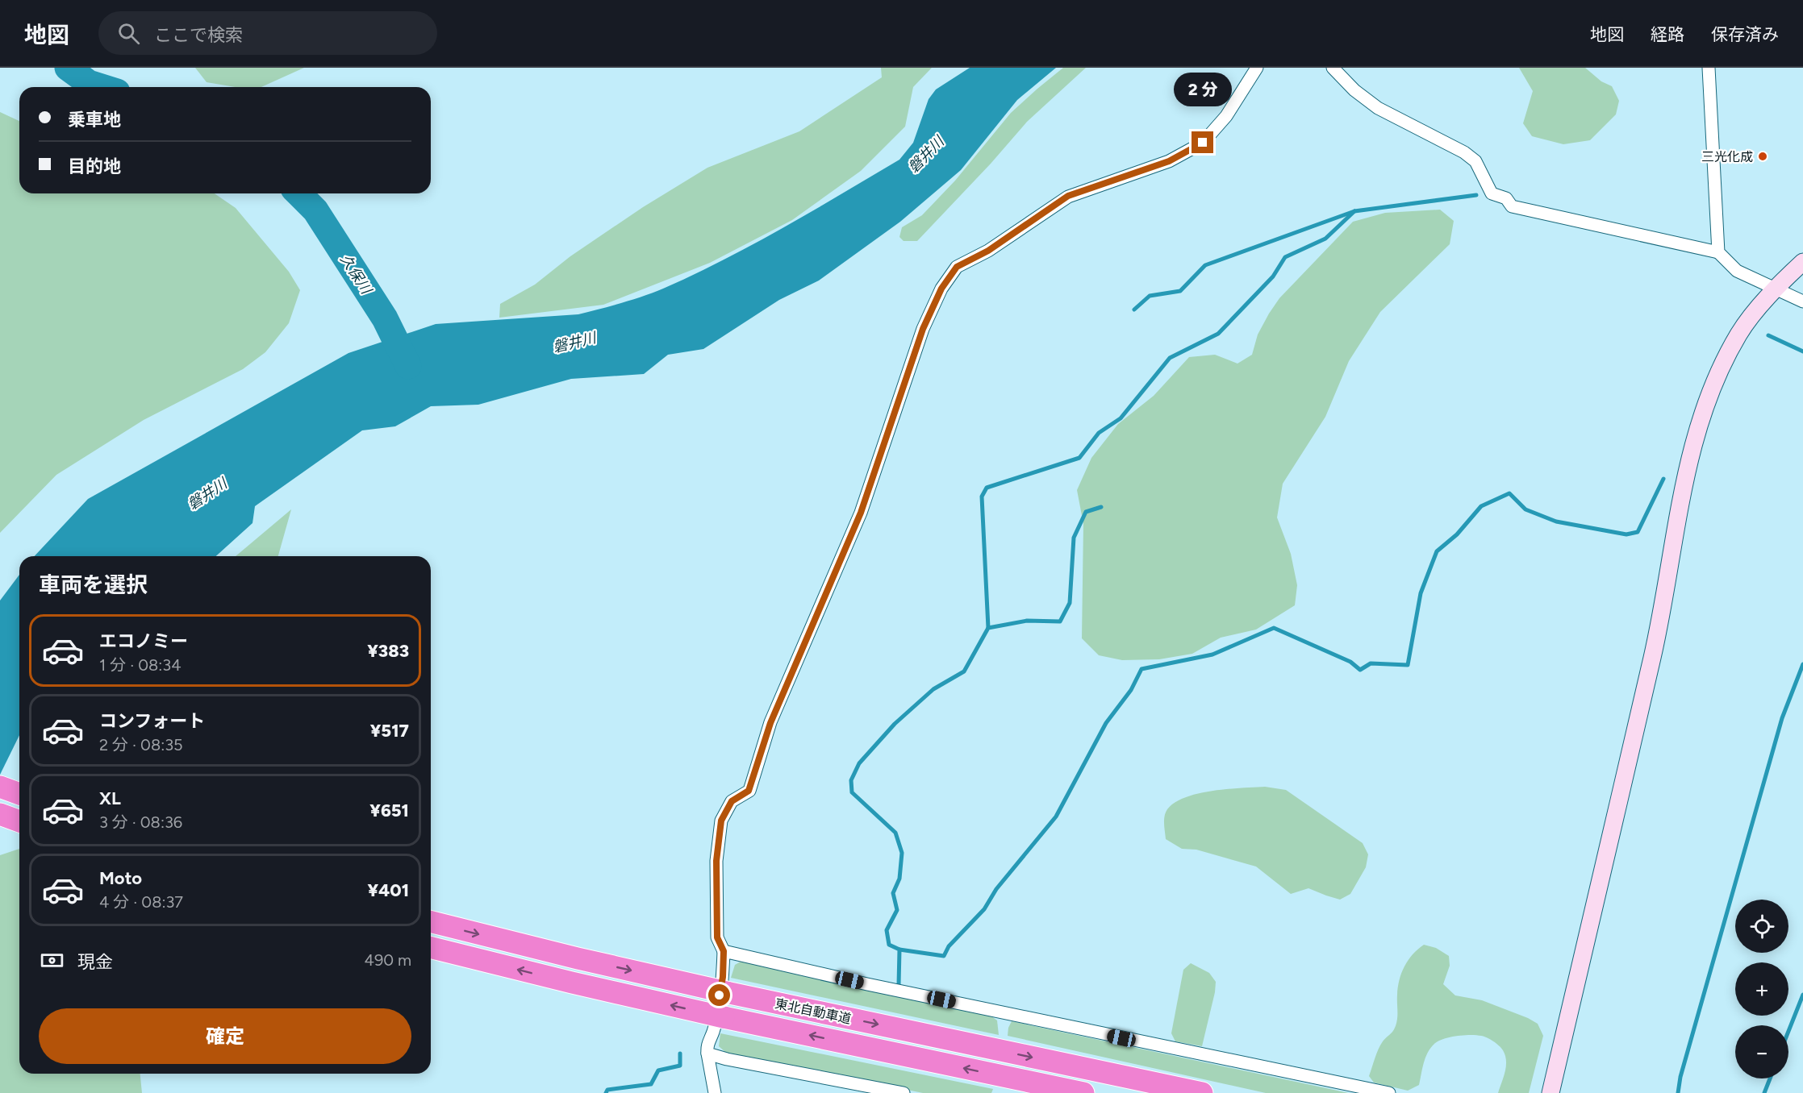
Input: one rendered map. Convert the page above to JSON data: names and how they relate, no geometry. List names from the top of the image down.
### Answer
{
  "streets": {
    "highway": ["東北自動車道"]
  },
  "water": ["磐井川", "久保川"],
  "places": ["三光化成"],
  "page": {
    "header": "地図",
    "search": "ここで検索",
    "nav": ["地図", "経路", "保存済み"],
    "bubble": "2 分",
    "banner": ["乗車地", "目的地"],
    "heading": "車両を選択",
    "list": [
      {
        "name": "エコノミー",
        "note": "1 分 · 08:34",
        "value": "¥383"
      },
      {
        "name": "コンフォート",
        "note": "2 分 · 08:35",
        "value": "¥517"
      },
      {
        "name": "XL",
        "note": "3 分 · 08:36",
        "value": "¥651"
      },
      {
        "name": "Moto",
        "note": "4 分 · 08:37",
        "value": "¥401"
      }
    ],
    "map_buttons": ["+", "−"],
    "pay": ["現金", "490 m"],
    "buttons": "確定"
  }
}
